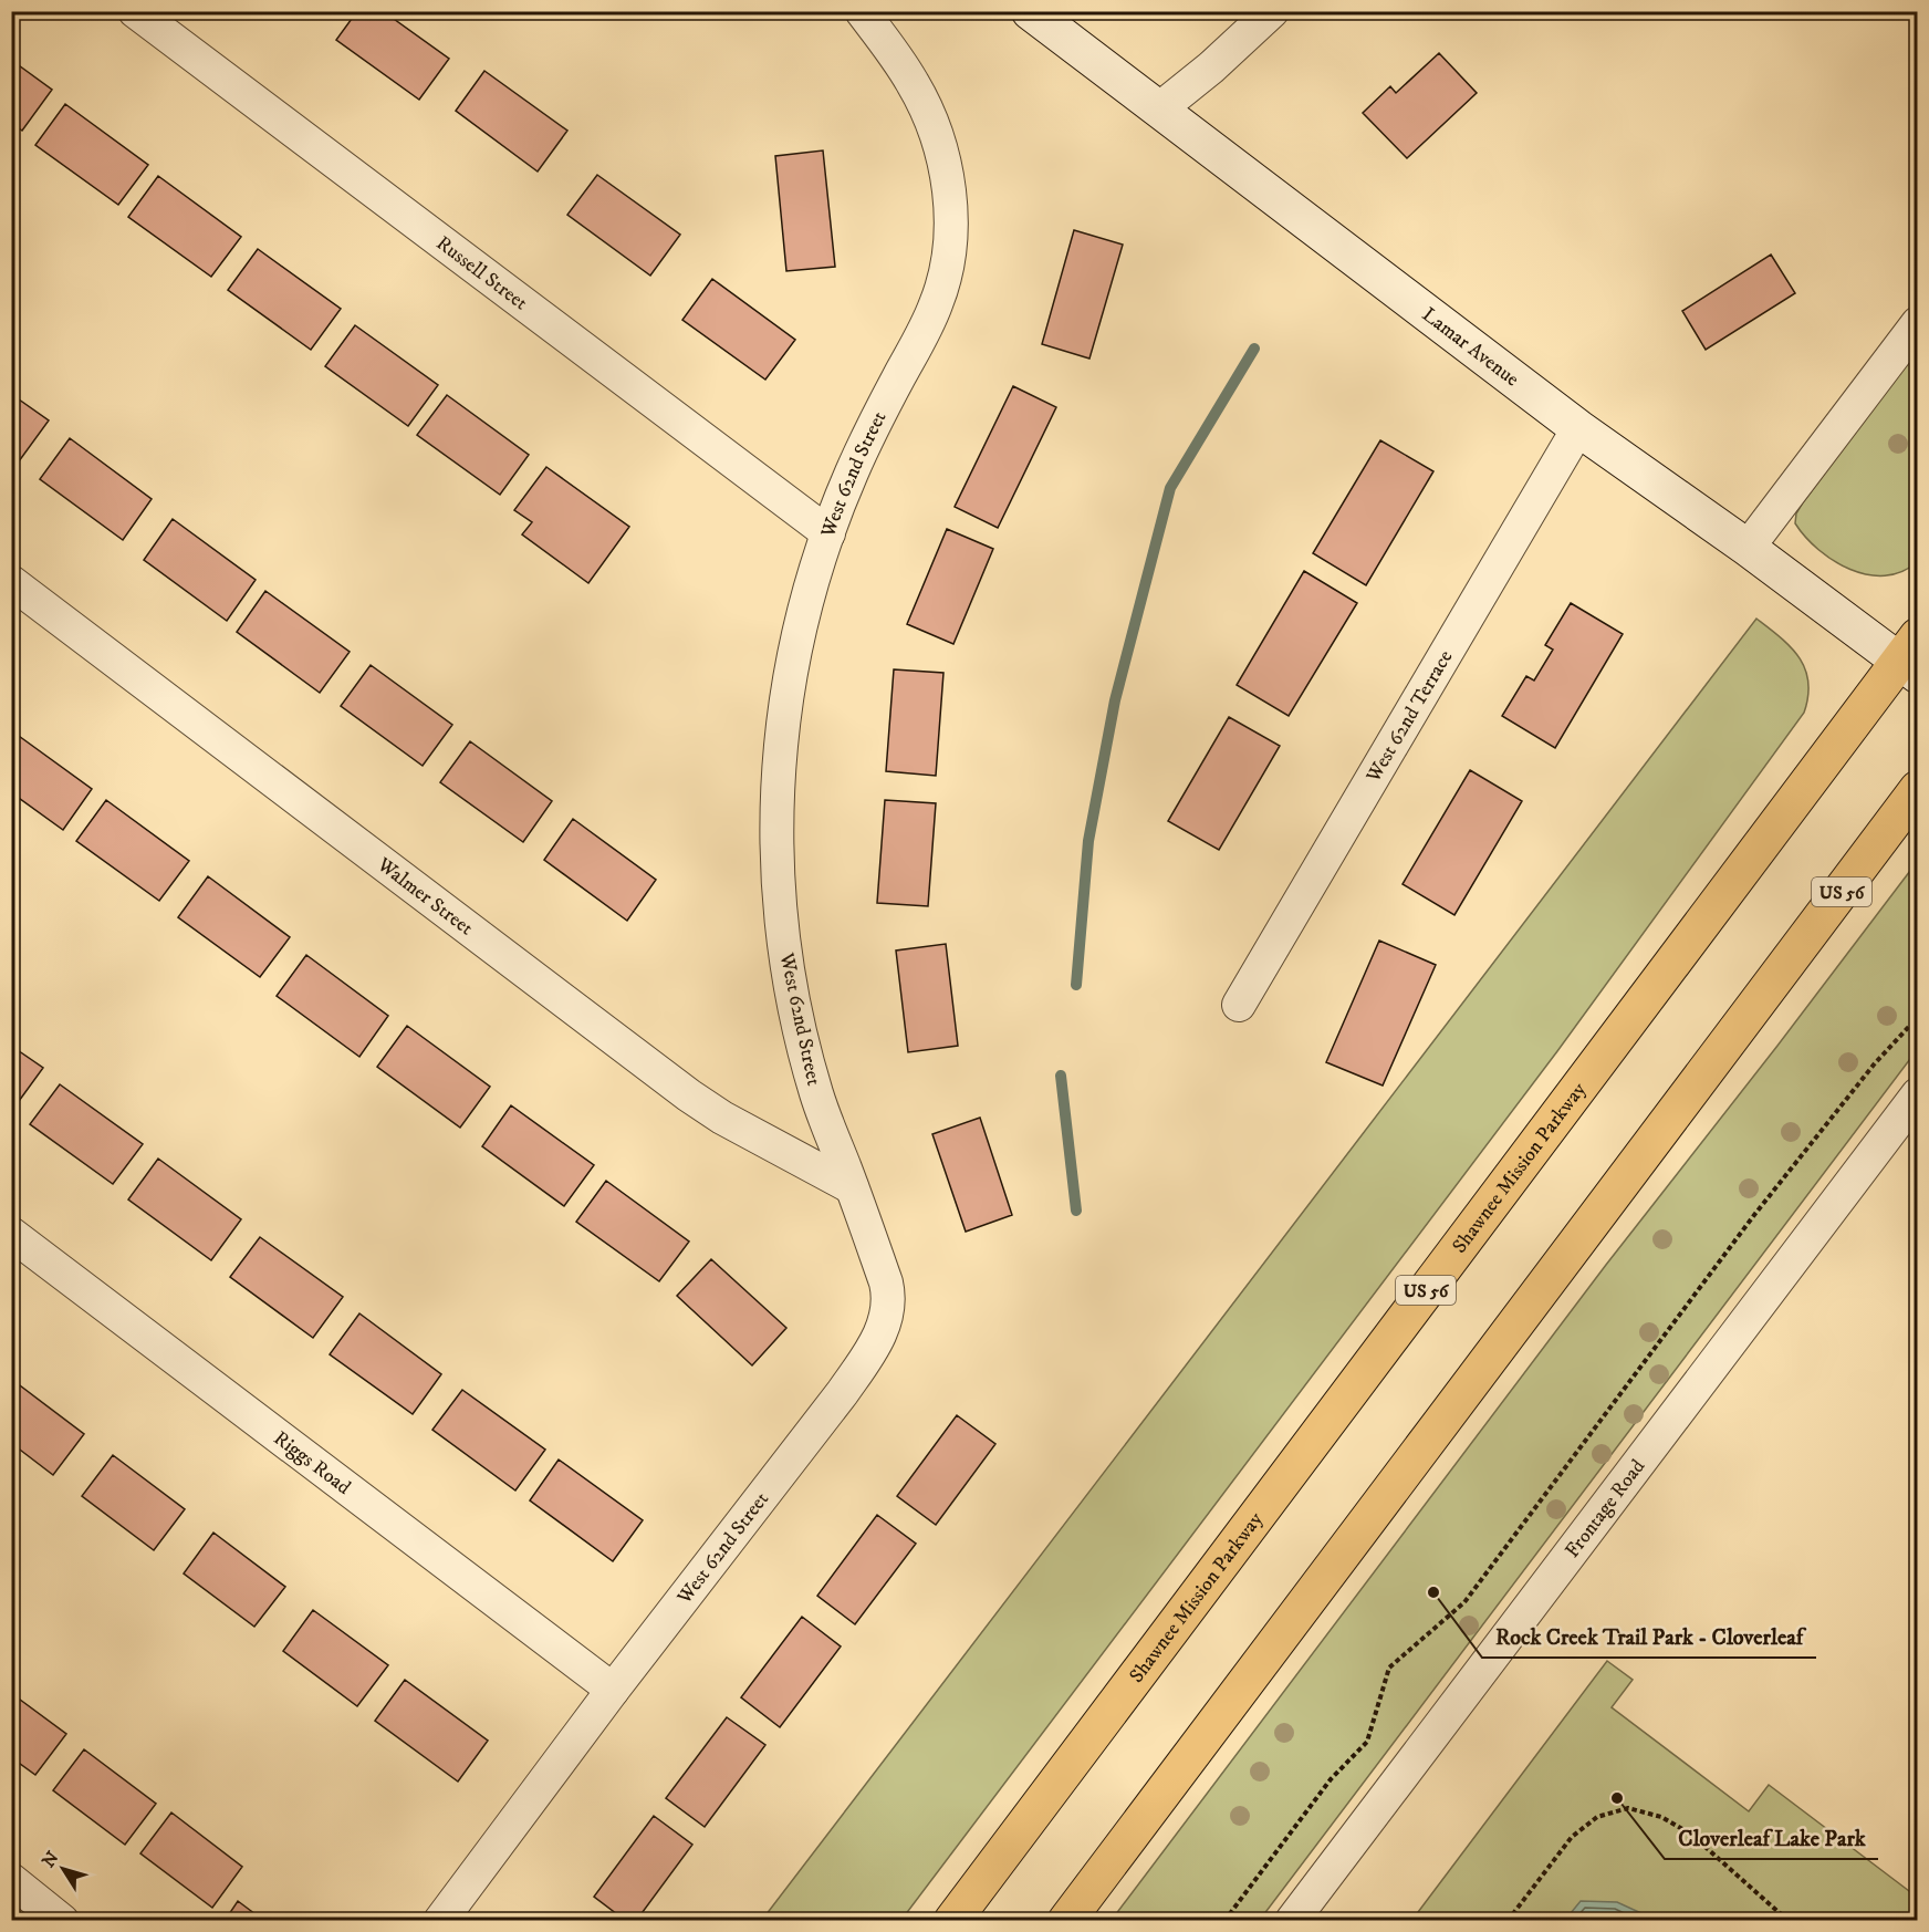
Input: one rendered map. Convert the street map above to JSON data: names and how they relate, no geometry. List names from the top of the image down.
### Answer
{
  "streets": {
    "highway": ["US 56", "Shawnee Mission Parkway"],
    "street": [
      "Russell Street",
      "Lamar Avenue",
      "West 62nd Street",
      "West 62nd Terrace",
      "Walmer Street",
      "Riggs Road",
      "Frontage Road"
    ]
  },
  "crossings": [
    ["Russell Street", "West 62nd Street"],
    ["Lamar Avenue", "West 62nd Terrace"],
    ["Lamar Avenue", "Shawnee Mission Parkway"],
    ["West 62nd Street", "Walmer Street"],
    ["West 62nd Street", "Riggs Road"]
  ],
  "places": ["Rock Creek Trail Park - Cloverleaf", "Cloverleaf Lake Park"],
  "north": "top left"
}
